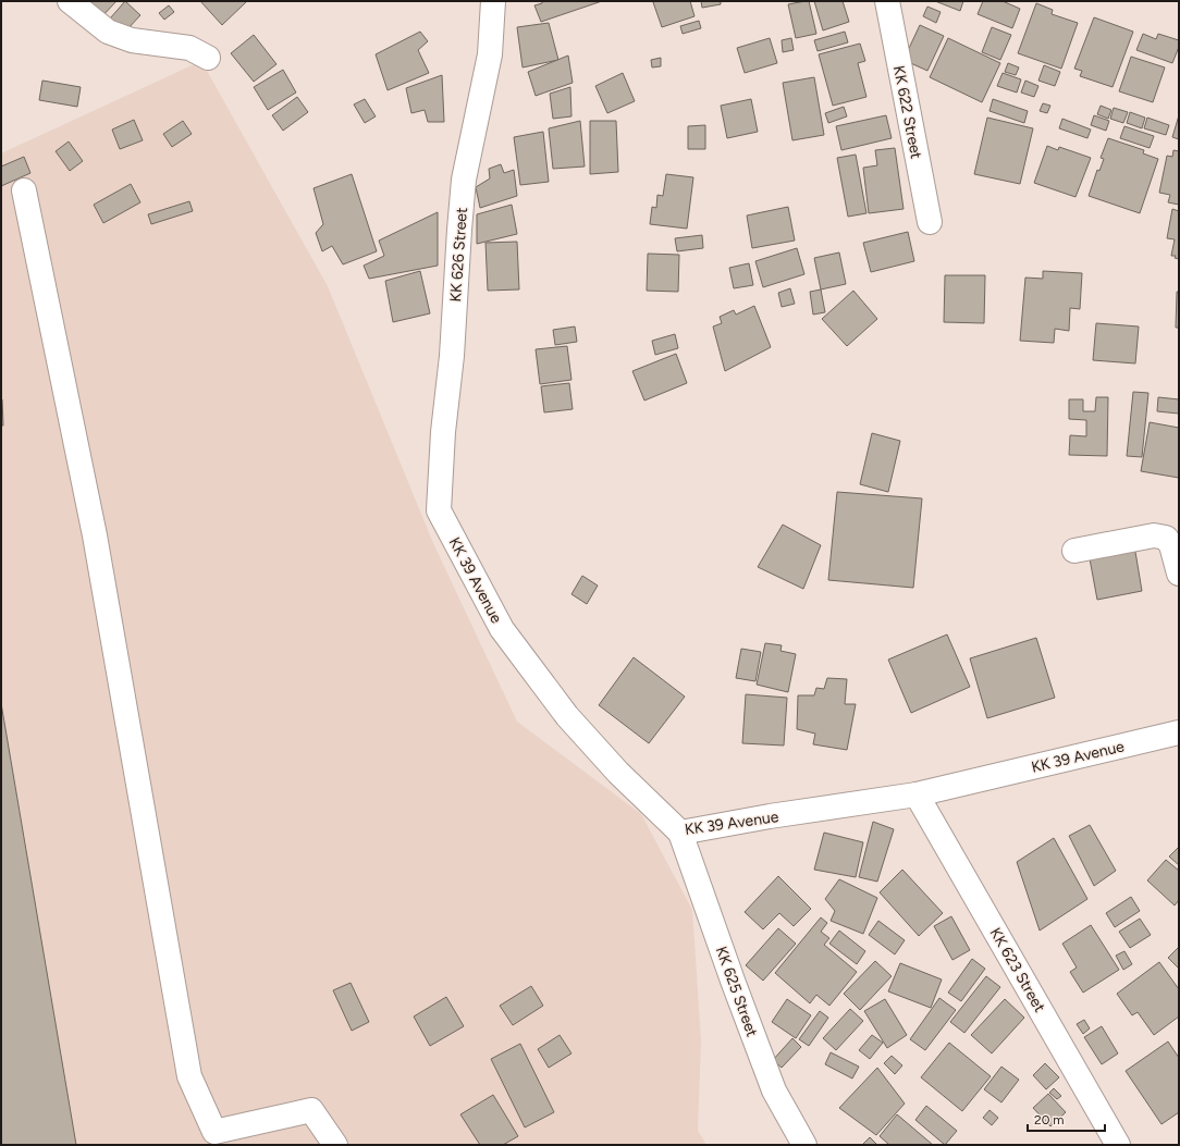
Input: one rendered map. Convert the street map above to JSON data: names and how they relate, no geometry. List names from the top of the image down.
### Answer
{
  "streets": {
    "street": [
      "KK 622 Street",
      "KK 626 Street",
      "KK 39 Avenue",
      "KK 623 Street",
      "KK 625 Street"
    ]
  },
  "crossings": [
    ["KK 626 Street", "KK 39 Avenue"],
    ["KK 39 Avenue", "KK 623 Street"],
    ["KK 39 Avenue", "KK 625 Street"]
  ],
  "scale_bar": "20 m"
}
